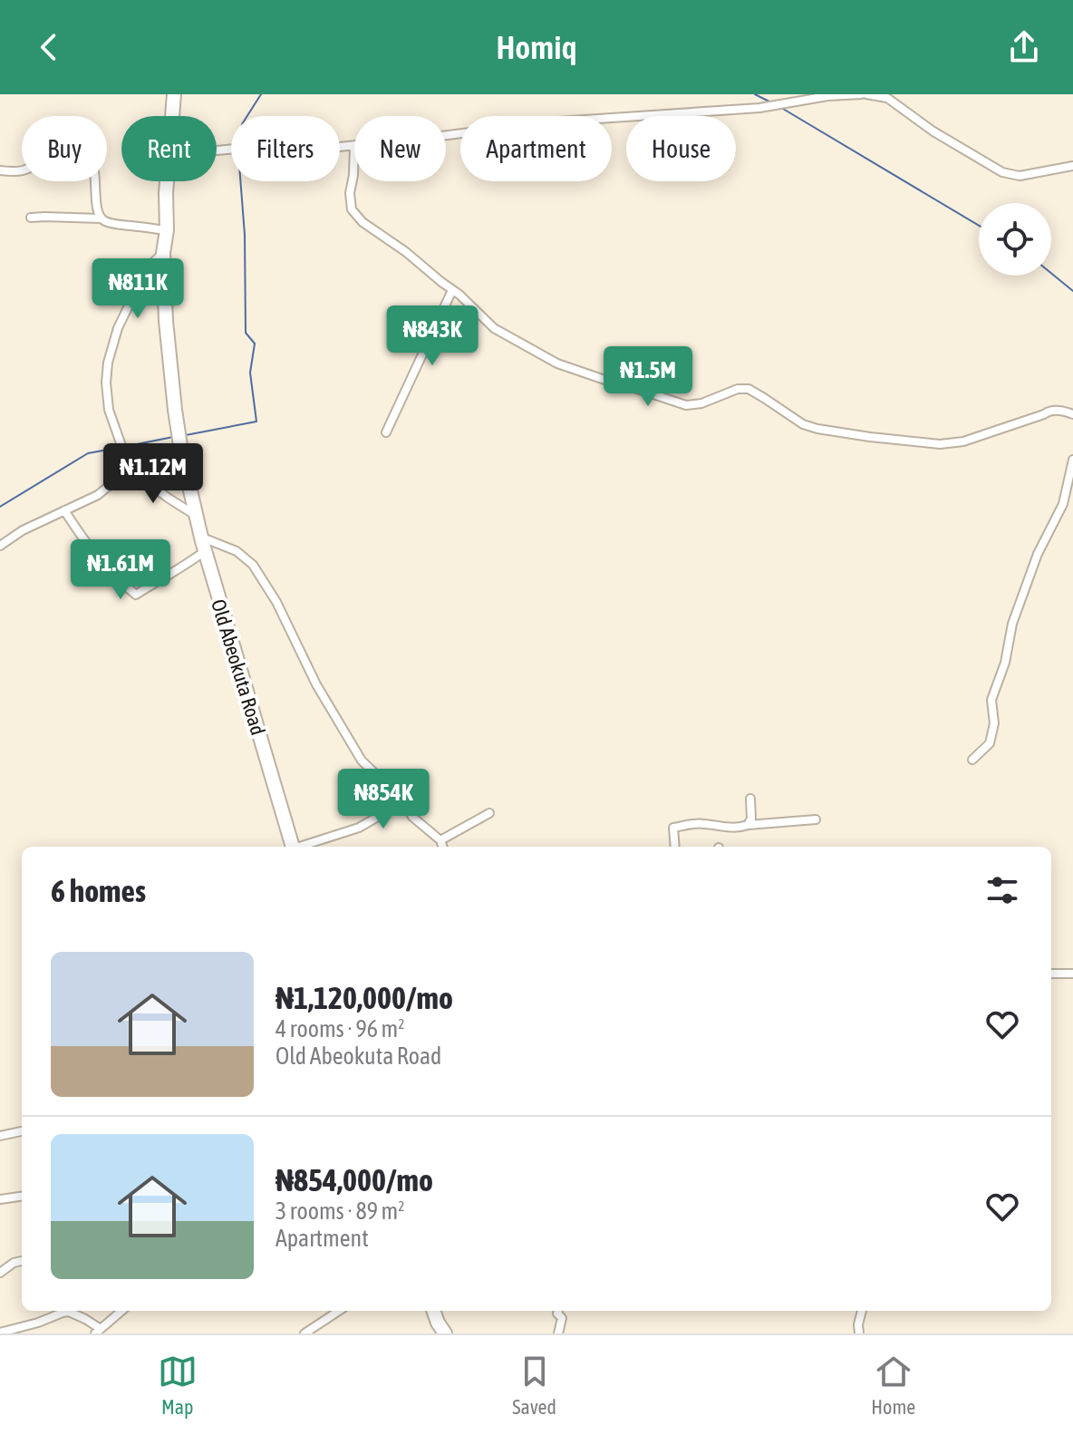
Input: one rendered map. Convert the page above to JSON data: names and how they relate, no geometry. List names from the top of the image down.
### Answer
{
  "streets": {
    "highway": ["Old Abeokuta Road"]
  },
  "page": {
    "header": "Homiq",
    "chip": [
      "Buy",
      "Rent",
      "Filters",
      "New",
      "Apartment",
      "House"
    ],
    "price": [
      "₦811K",
      "₦843K",
      "₦1.5M",
      "₦1.12M",
      "₦1.61M",
      "₦854K"
    ],
    "heading": "6 homes",
    "list": [
      {
        "name": "₦1,120,000/mo",
        "note": "4 rooms · 96 m² · Old Abeokuta Road"
      },
      {
        "name": "₦854,000/mo",
        "note": "3 rooms · 89 m² · Apartment"
      }
    ],
    "tabs": ["Map", "Saved", "Home"]
  }
}
